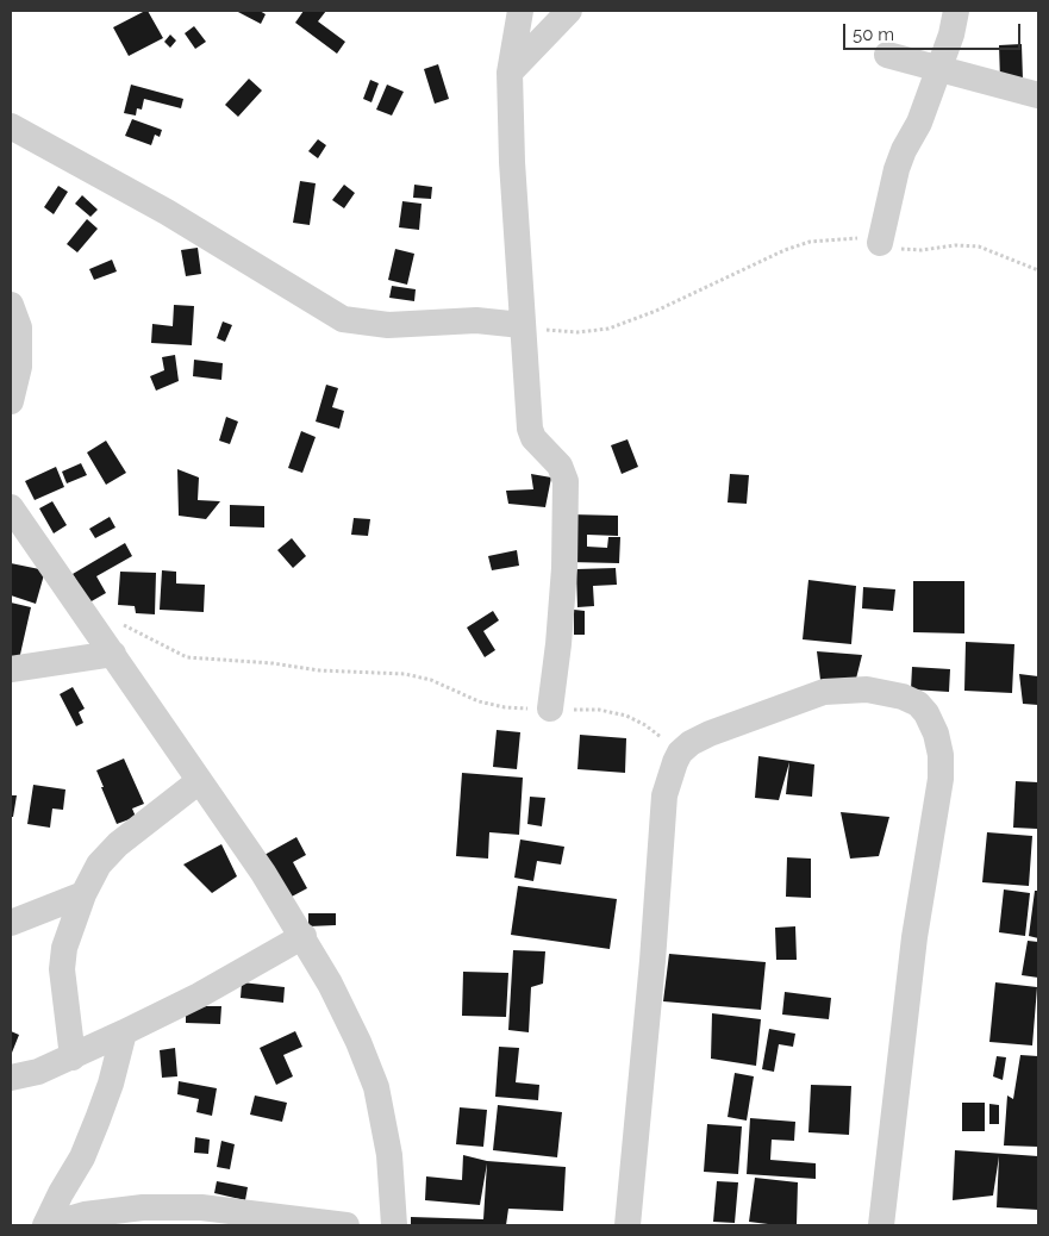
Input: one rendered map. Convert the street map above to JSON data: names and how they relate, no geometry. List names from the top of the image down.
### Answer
{
  "scale_bar": "50 m"
}
